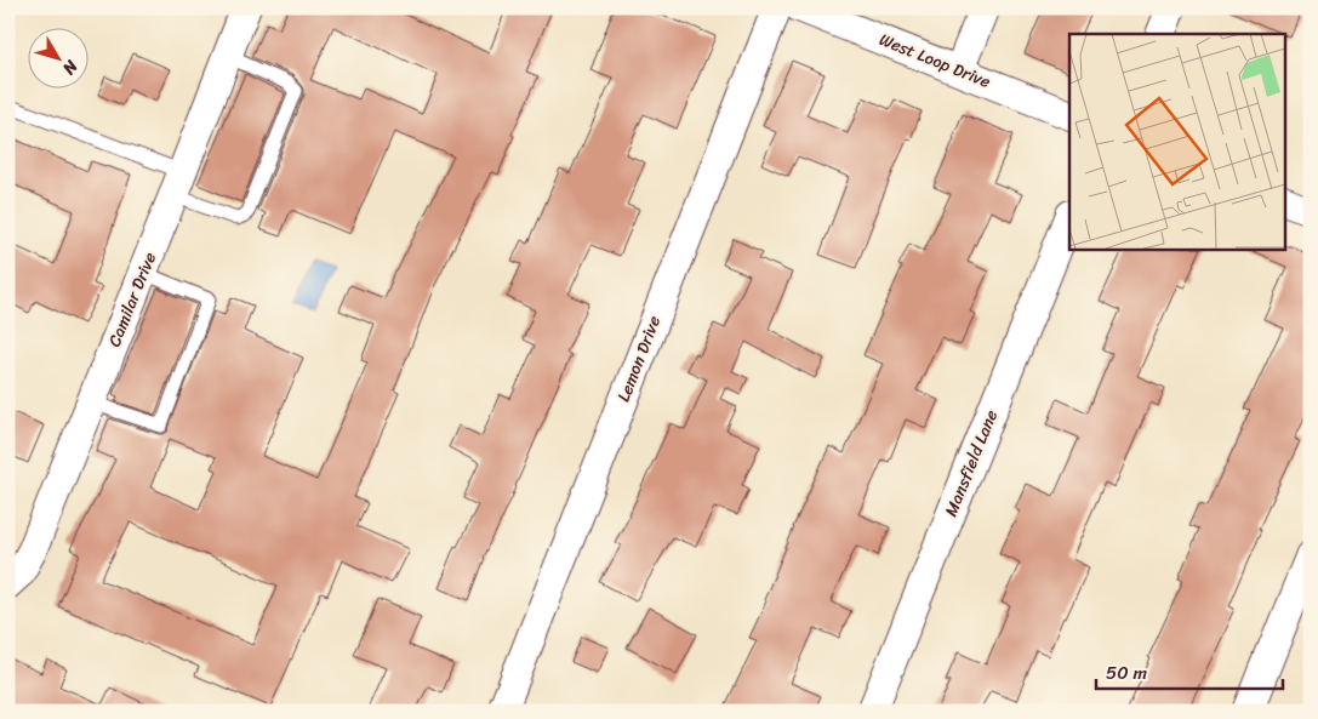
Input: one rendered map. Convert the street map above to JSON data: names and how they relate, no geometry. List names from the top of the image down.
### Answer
{
  "streets": {
    "street": [
      "West Loop Drive",
      "Camilar Drive",
      "Lemon Drive",
      "Mansfield Lane"
    ]
  },
  "scale_bar": "50 m",
  "north": "bottom right"
}
